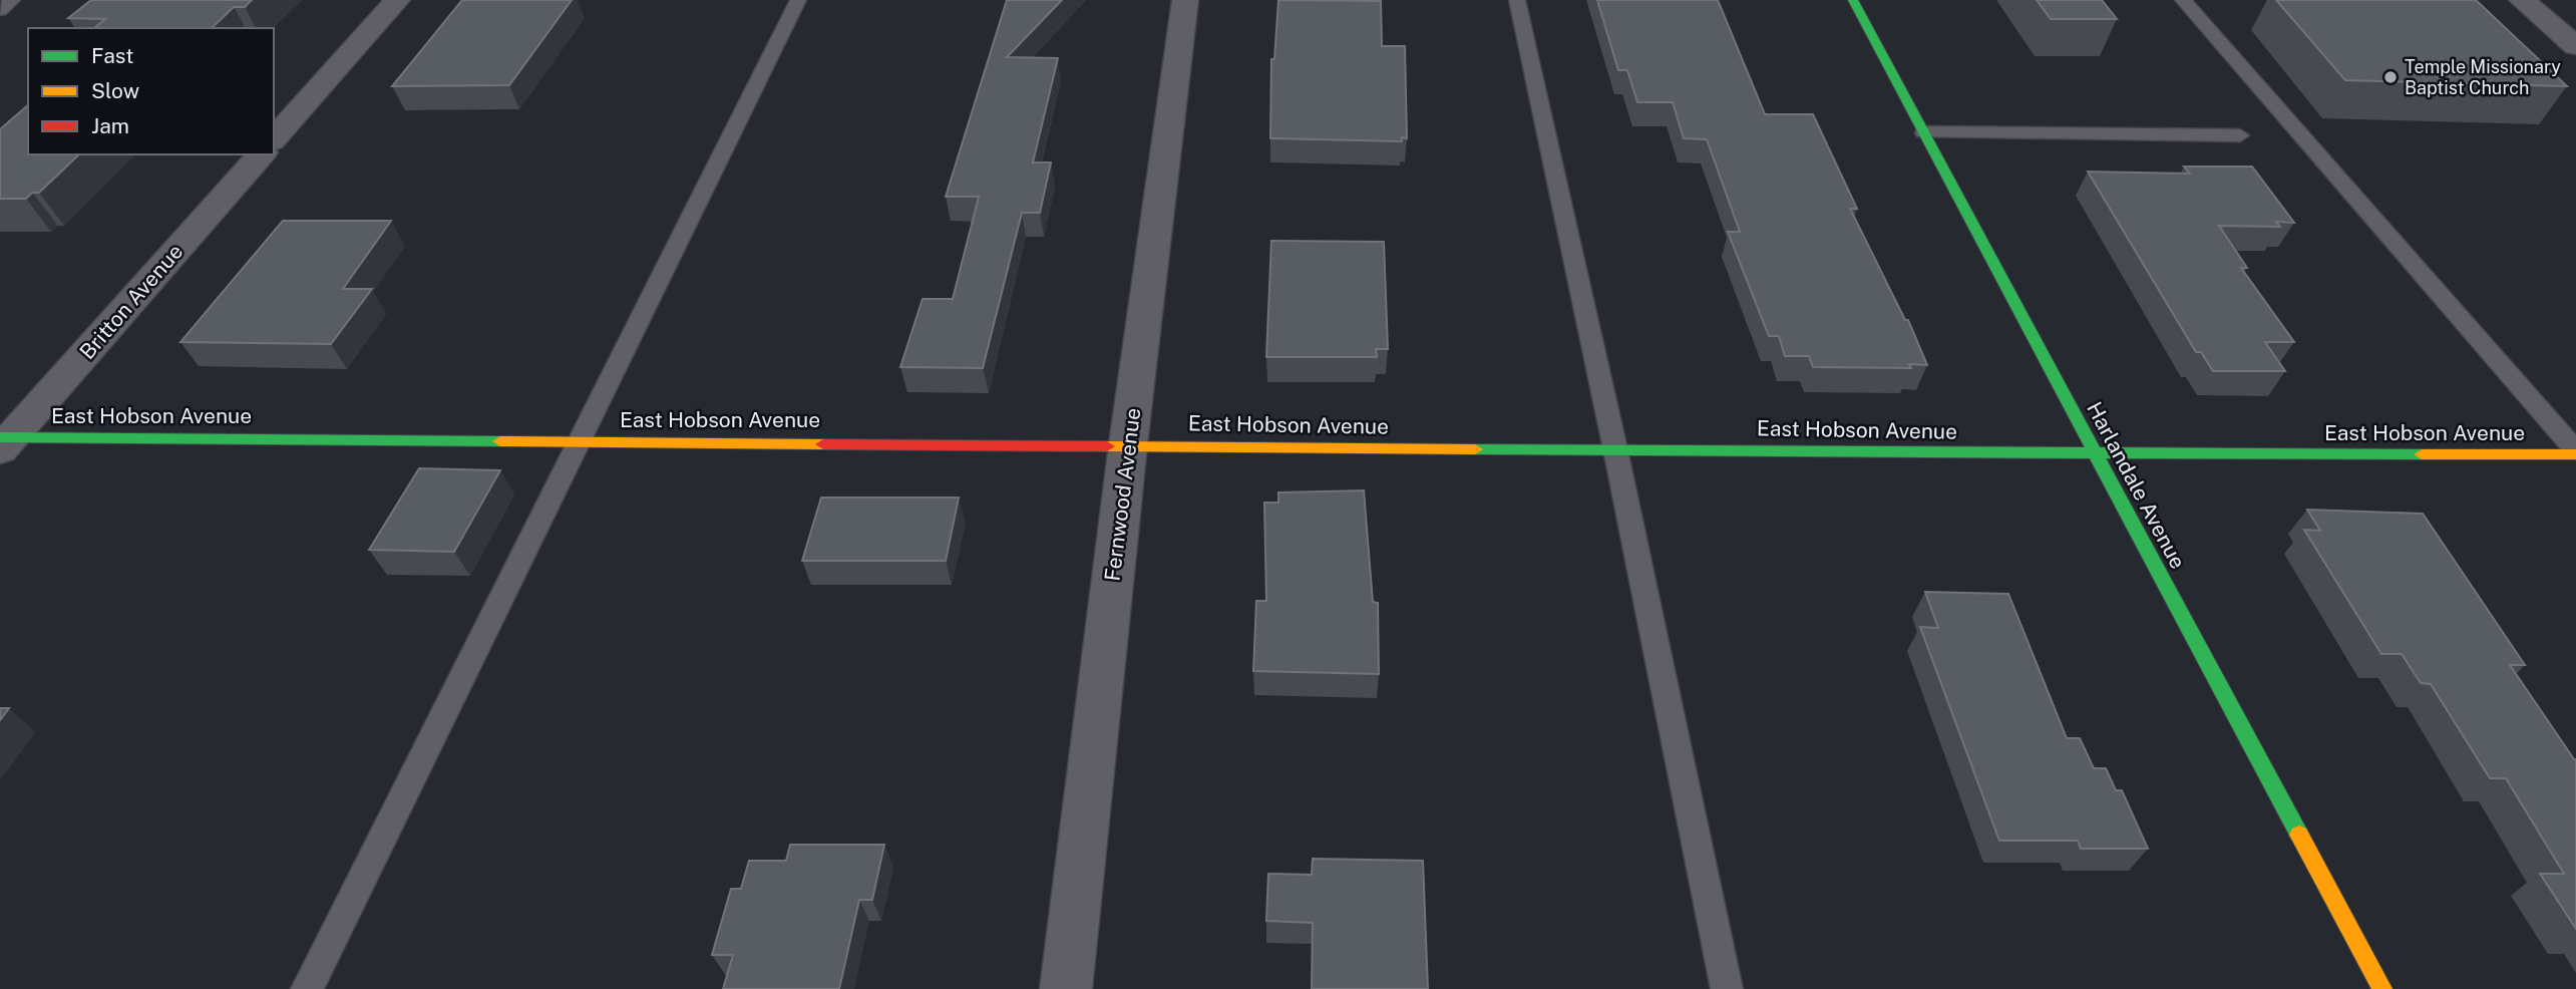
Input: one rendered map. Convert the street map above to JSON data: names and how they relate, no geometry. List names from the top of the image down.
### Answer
{
  "streets": {
    "street": [
      "Britton Avenue",
      "East Hobson Avenue",
      "Harlandale Avenue",
      "Fernwood Avenue"
    ]
  },
  "crossings": [
    ["Britton Avenue", "East Hobson Avenue"],
    ["East Hobson Avenue", "Harlandale Avenue"],
    ["East Hobson Avenue", "Fernwood Avenue"]
  ],
  "places": ["Temple Missionary Baptist Church"],
  "legend": ["Fast", "Slow", "Jam"]
}
